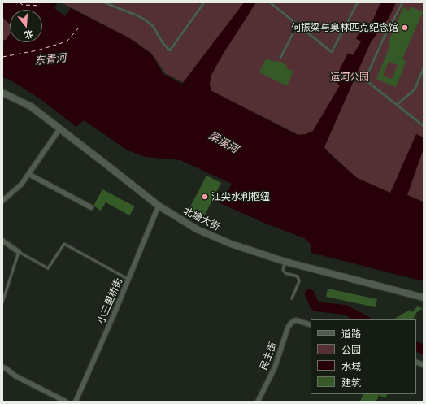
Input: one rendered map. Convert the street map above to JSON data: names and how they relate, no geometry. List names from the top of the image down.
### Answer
{
  "streets": {
    "main road": ["北塘大街"],
    "street": ["小三里桥街", "民主街"]
  },
  "crossings": [
    ["北塘大街", "小三里桥街"]
  ],
  "water": ["东青河", "梁溪河"],
  "parks": ["运河公园"],
  "places": ["何振梁与奥林匹克纪念馆", "江尖水利枢纽"],
  "legend": [
    "道路",
    "公园",
    "水域",
    "建筑"
  ],
  "north": "bottom"
}
